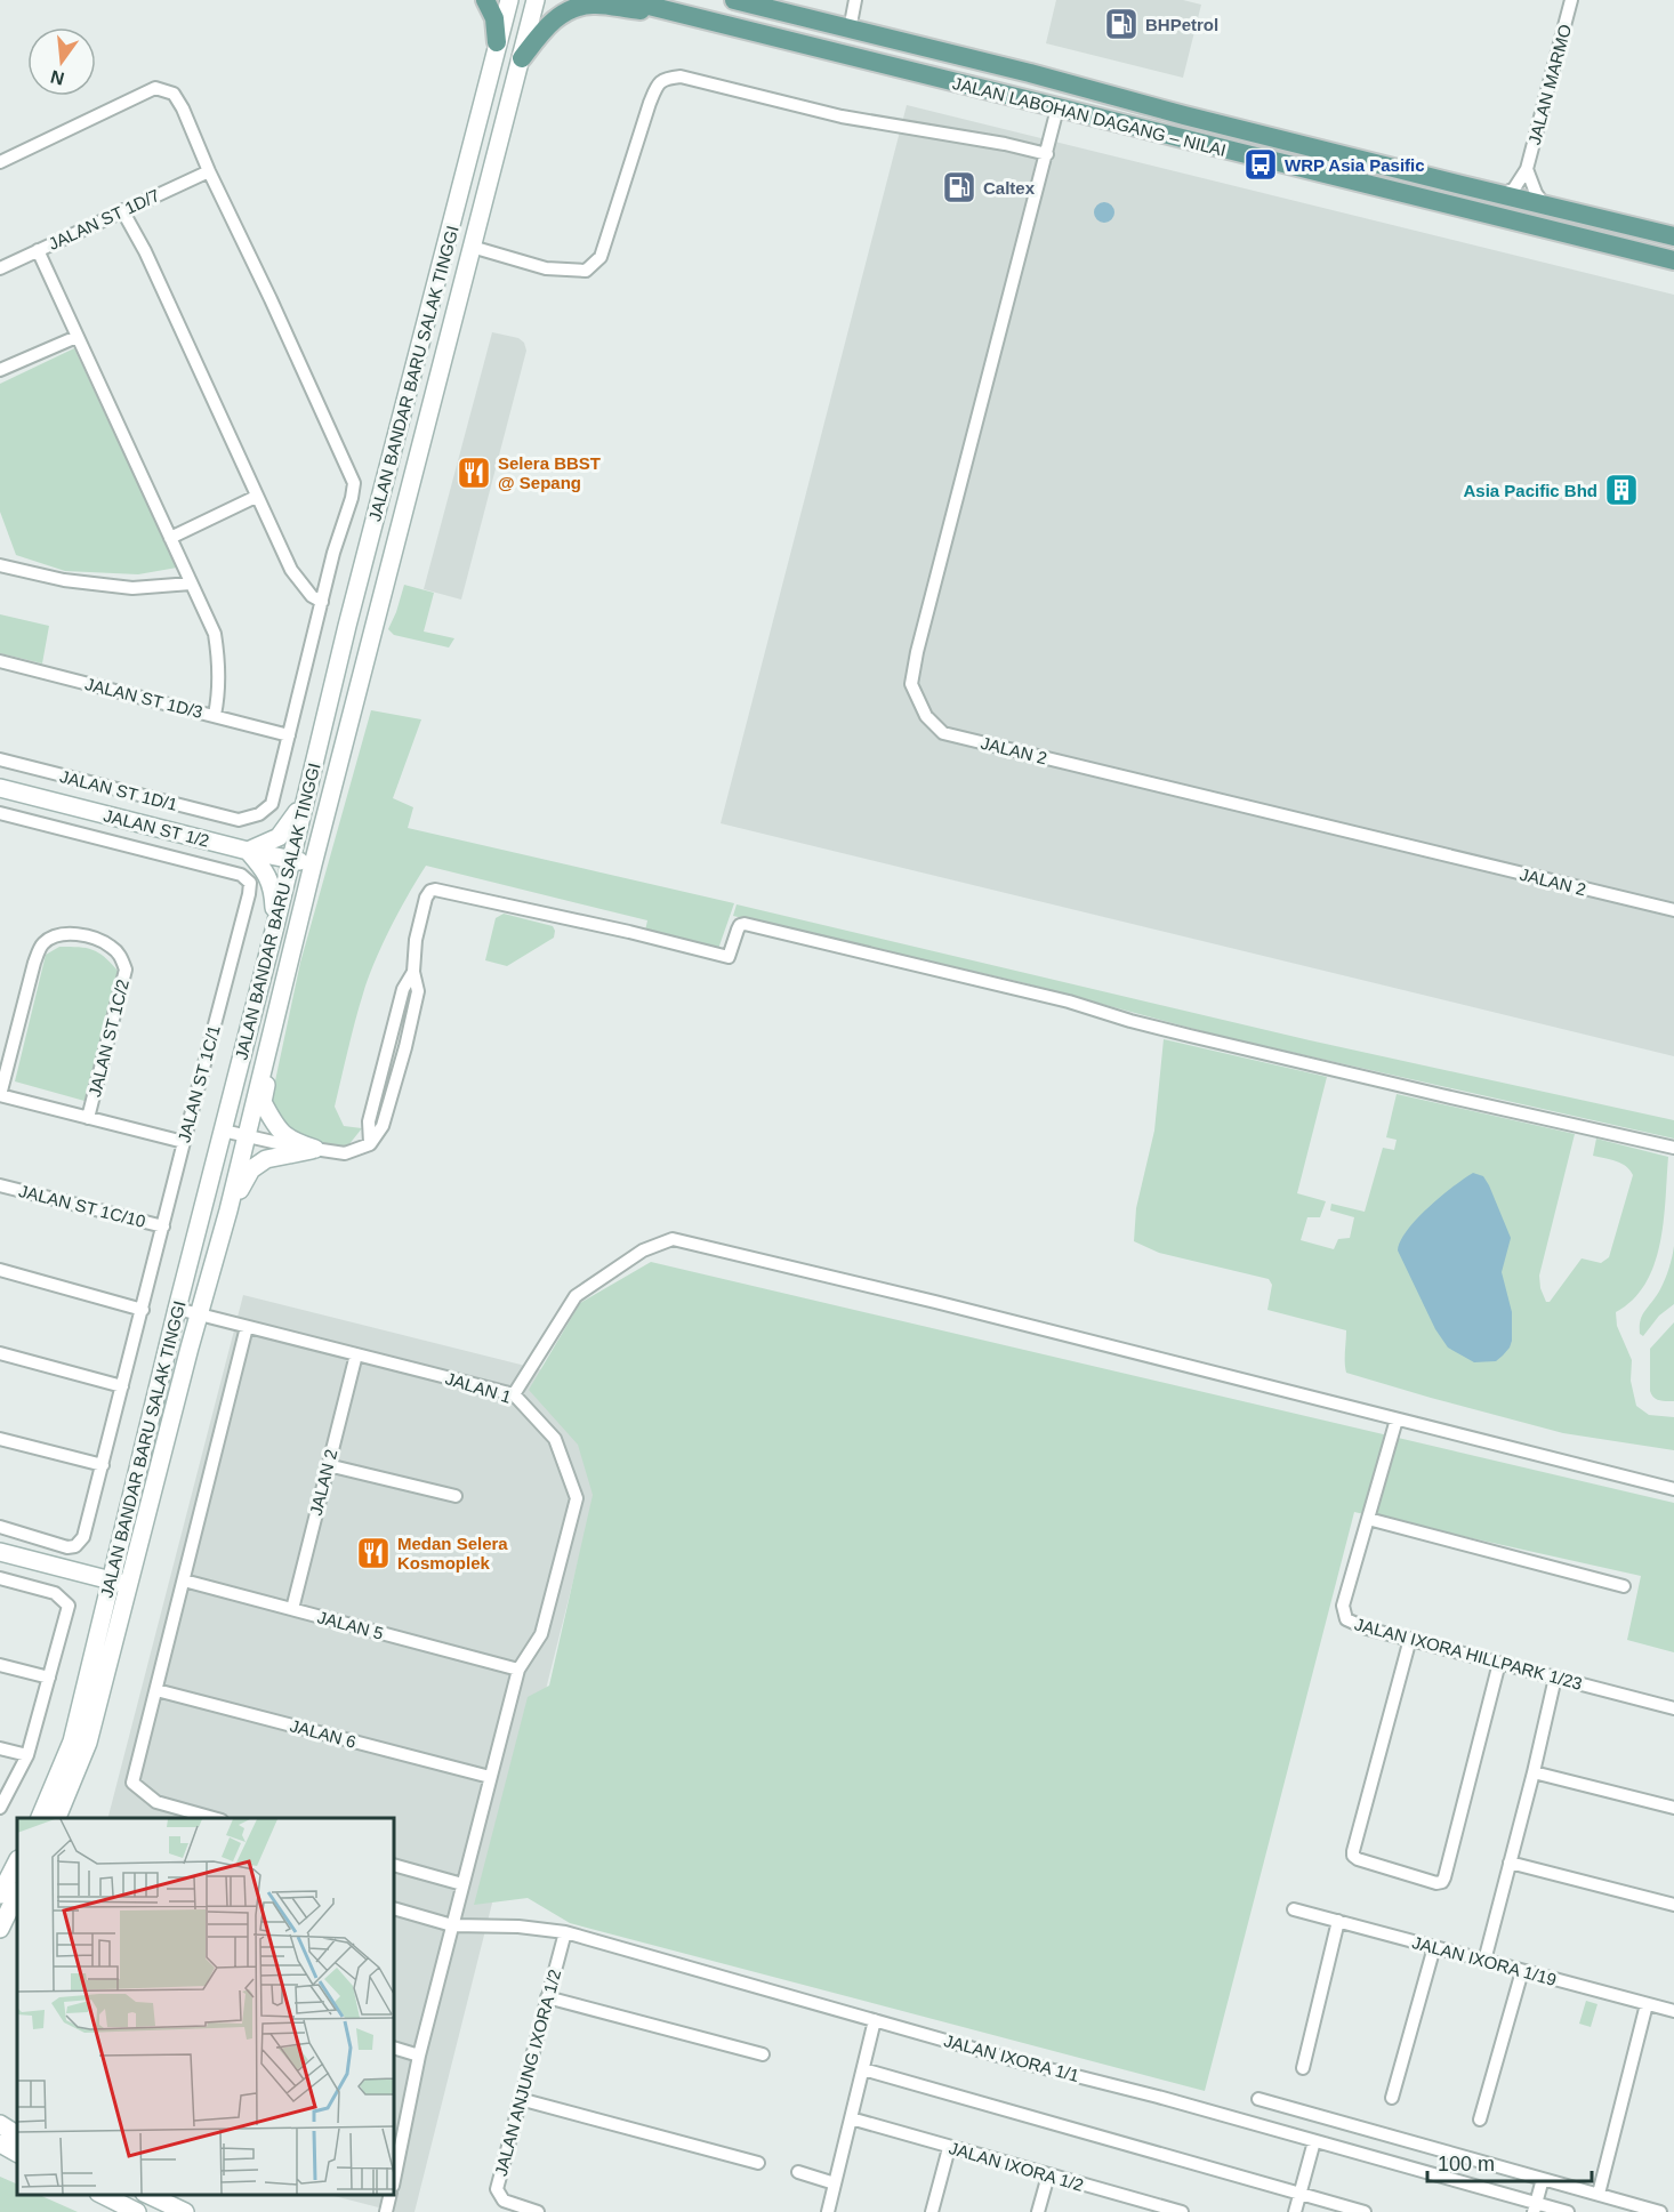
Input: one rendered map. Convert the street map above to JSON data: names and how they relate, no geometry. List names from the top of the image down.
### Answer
{
  "streets": {
    "main road": ["JALAN LABOHAN DAGANG ‒ NILAI", "JALAN BANDAR BARU SALAK TINGGI", "JALAN ST 1/2"],
    "street": [
      "JALAN MARMO",
      "JALAN ST 1D/7",
      "JALAN ST 1D/3",
      "JALAN 2",
      "JALAN ST 1D/1",
      "JALAN ST 1C/2",
      "JALAN ST 1C/1",
      "JALAN ST 1C/10",
      "JALAN 1",
      "JALAN 5",
      "JALAN IXORA HILLPARK 1/23",
      "JALAN 6",
      "JALAN IXORA 1/19",
      "JALAN IXORA 1/1",
      "JALAN ANJUNG IXORA 1/2",
      "JALAN IXORA 1/2"
    ]
  },
  "crossings": [
    ["JALAN LABOHAN DAGANG ‒ NILAI", "JALAN 2"],
    ["JALAN BANDAR BARU SALAK TINGGI", "JALAN ST 1/2"],
    ["JALAN BANDAR BARU SALAK TINGGI", "JALAN 1"],
    ["JALAN ST 1D/3", "JALAN ST 1D/1"],
    ["JALAN 2", "JALAN 1"],
    ["JALAN 2", "JALAN 5"],
    ["JALAN ST 1C/1", "JALAN ST 1C/10"],
    ["JALAN 1", "JALAN 5"],
    ["JALAN IXORA 1/1", "JALAN ANJUNG IXORA 1/2"]
  ],
  "places": {
    "fuel station": ["BHPetrol", "Caltex"],
    "bus stop": ["WRP Asia Pasific"],
    "restaurant": ["Selera BBST @ Sepang", "Medan Selera Kosmoplek"],
    "building": ["Asia Pacific Bhd"]
  },
  "scale_bar": "100 m",
  "north": "bottom"
}
